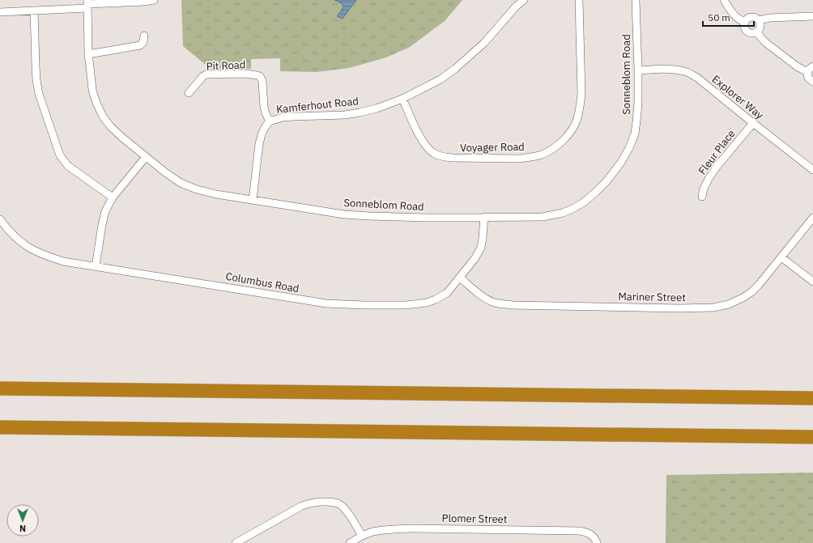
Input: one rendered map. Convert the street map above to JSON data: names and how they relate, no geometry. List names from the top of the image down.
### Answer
{
  "streets": {
    "street": [
      "Pit Road",
      "Sonneblom Road",
      "Explorer Way",
      "Kamferhout Road",
      "Voyager Road",
      "Fleur Place",
      "Columbus Road",
      "Mariner Street",
      "Plomer Street"
    ]
  },
  "crossings": [
    ["Pit Road", "Kamferhout Road"],
    ["Sonneblom Road", "Explorer Way"],
    ["Sonneblom Road", "Columbus Road"],
    ["Explorer Way", "Fleur Place"],
    ["Kamferhout Road", "Voyager Road"],
    ["Columbus Road", "Mariner Street"]
  ],
  "scale_bar": "50 m",
  "north": "bottom"
}
